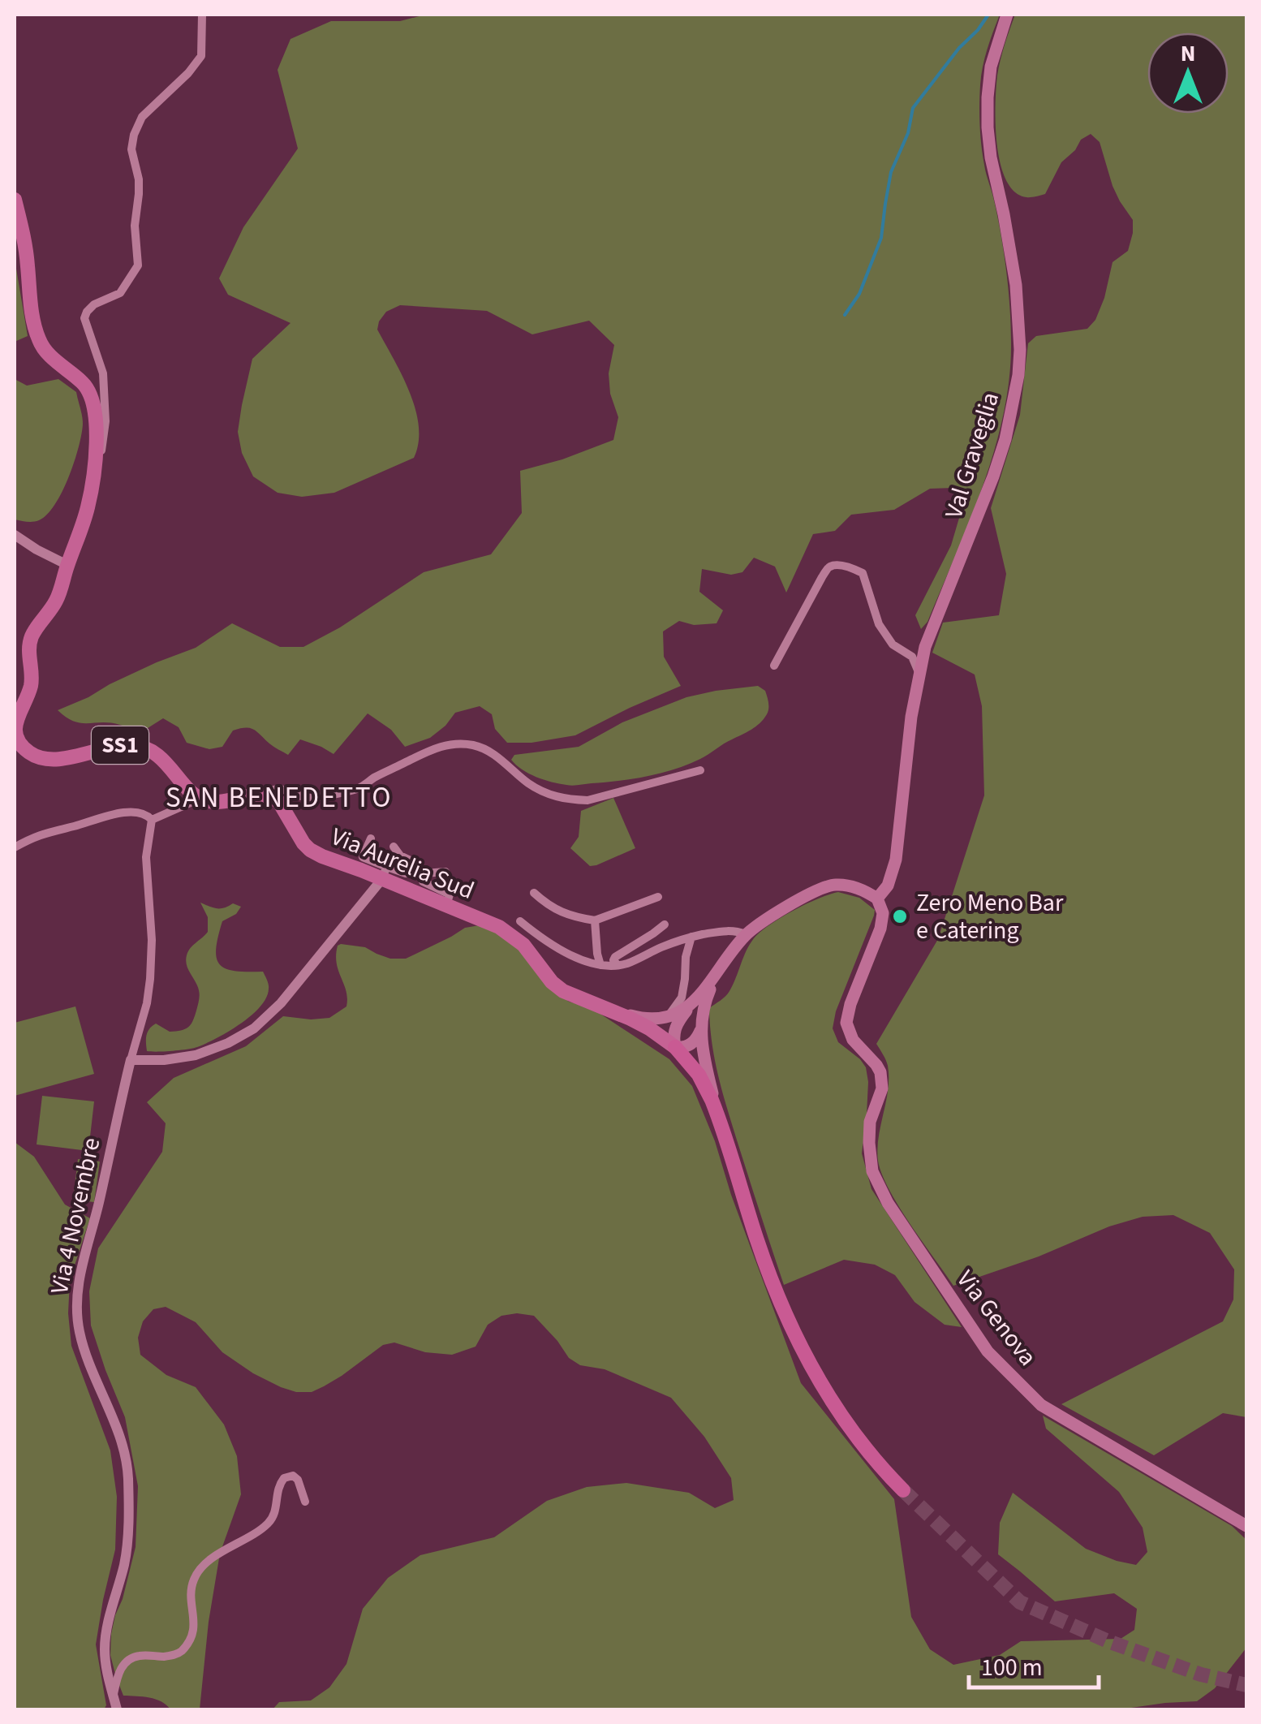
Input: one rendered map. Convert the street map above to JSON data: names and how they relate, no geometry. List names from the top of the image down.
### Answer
{
  "streets": {
    "main road": [
      "Val Graveglia",
      "SS1",
      "Via Aurelia Sud",
      "Via Genova"
    ],
    "street": ["Via 4 Novembre"]
  },
  "crossings": [
    ["Val Graveglia", "Via Genova"]
  ],
  "districts": ["SAN BENEDETTO"],
  "places": ["Zero Meno Bar e Catering"],
  "scale_bar": "100 m",
  "north": "top"
}
